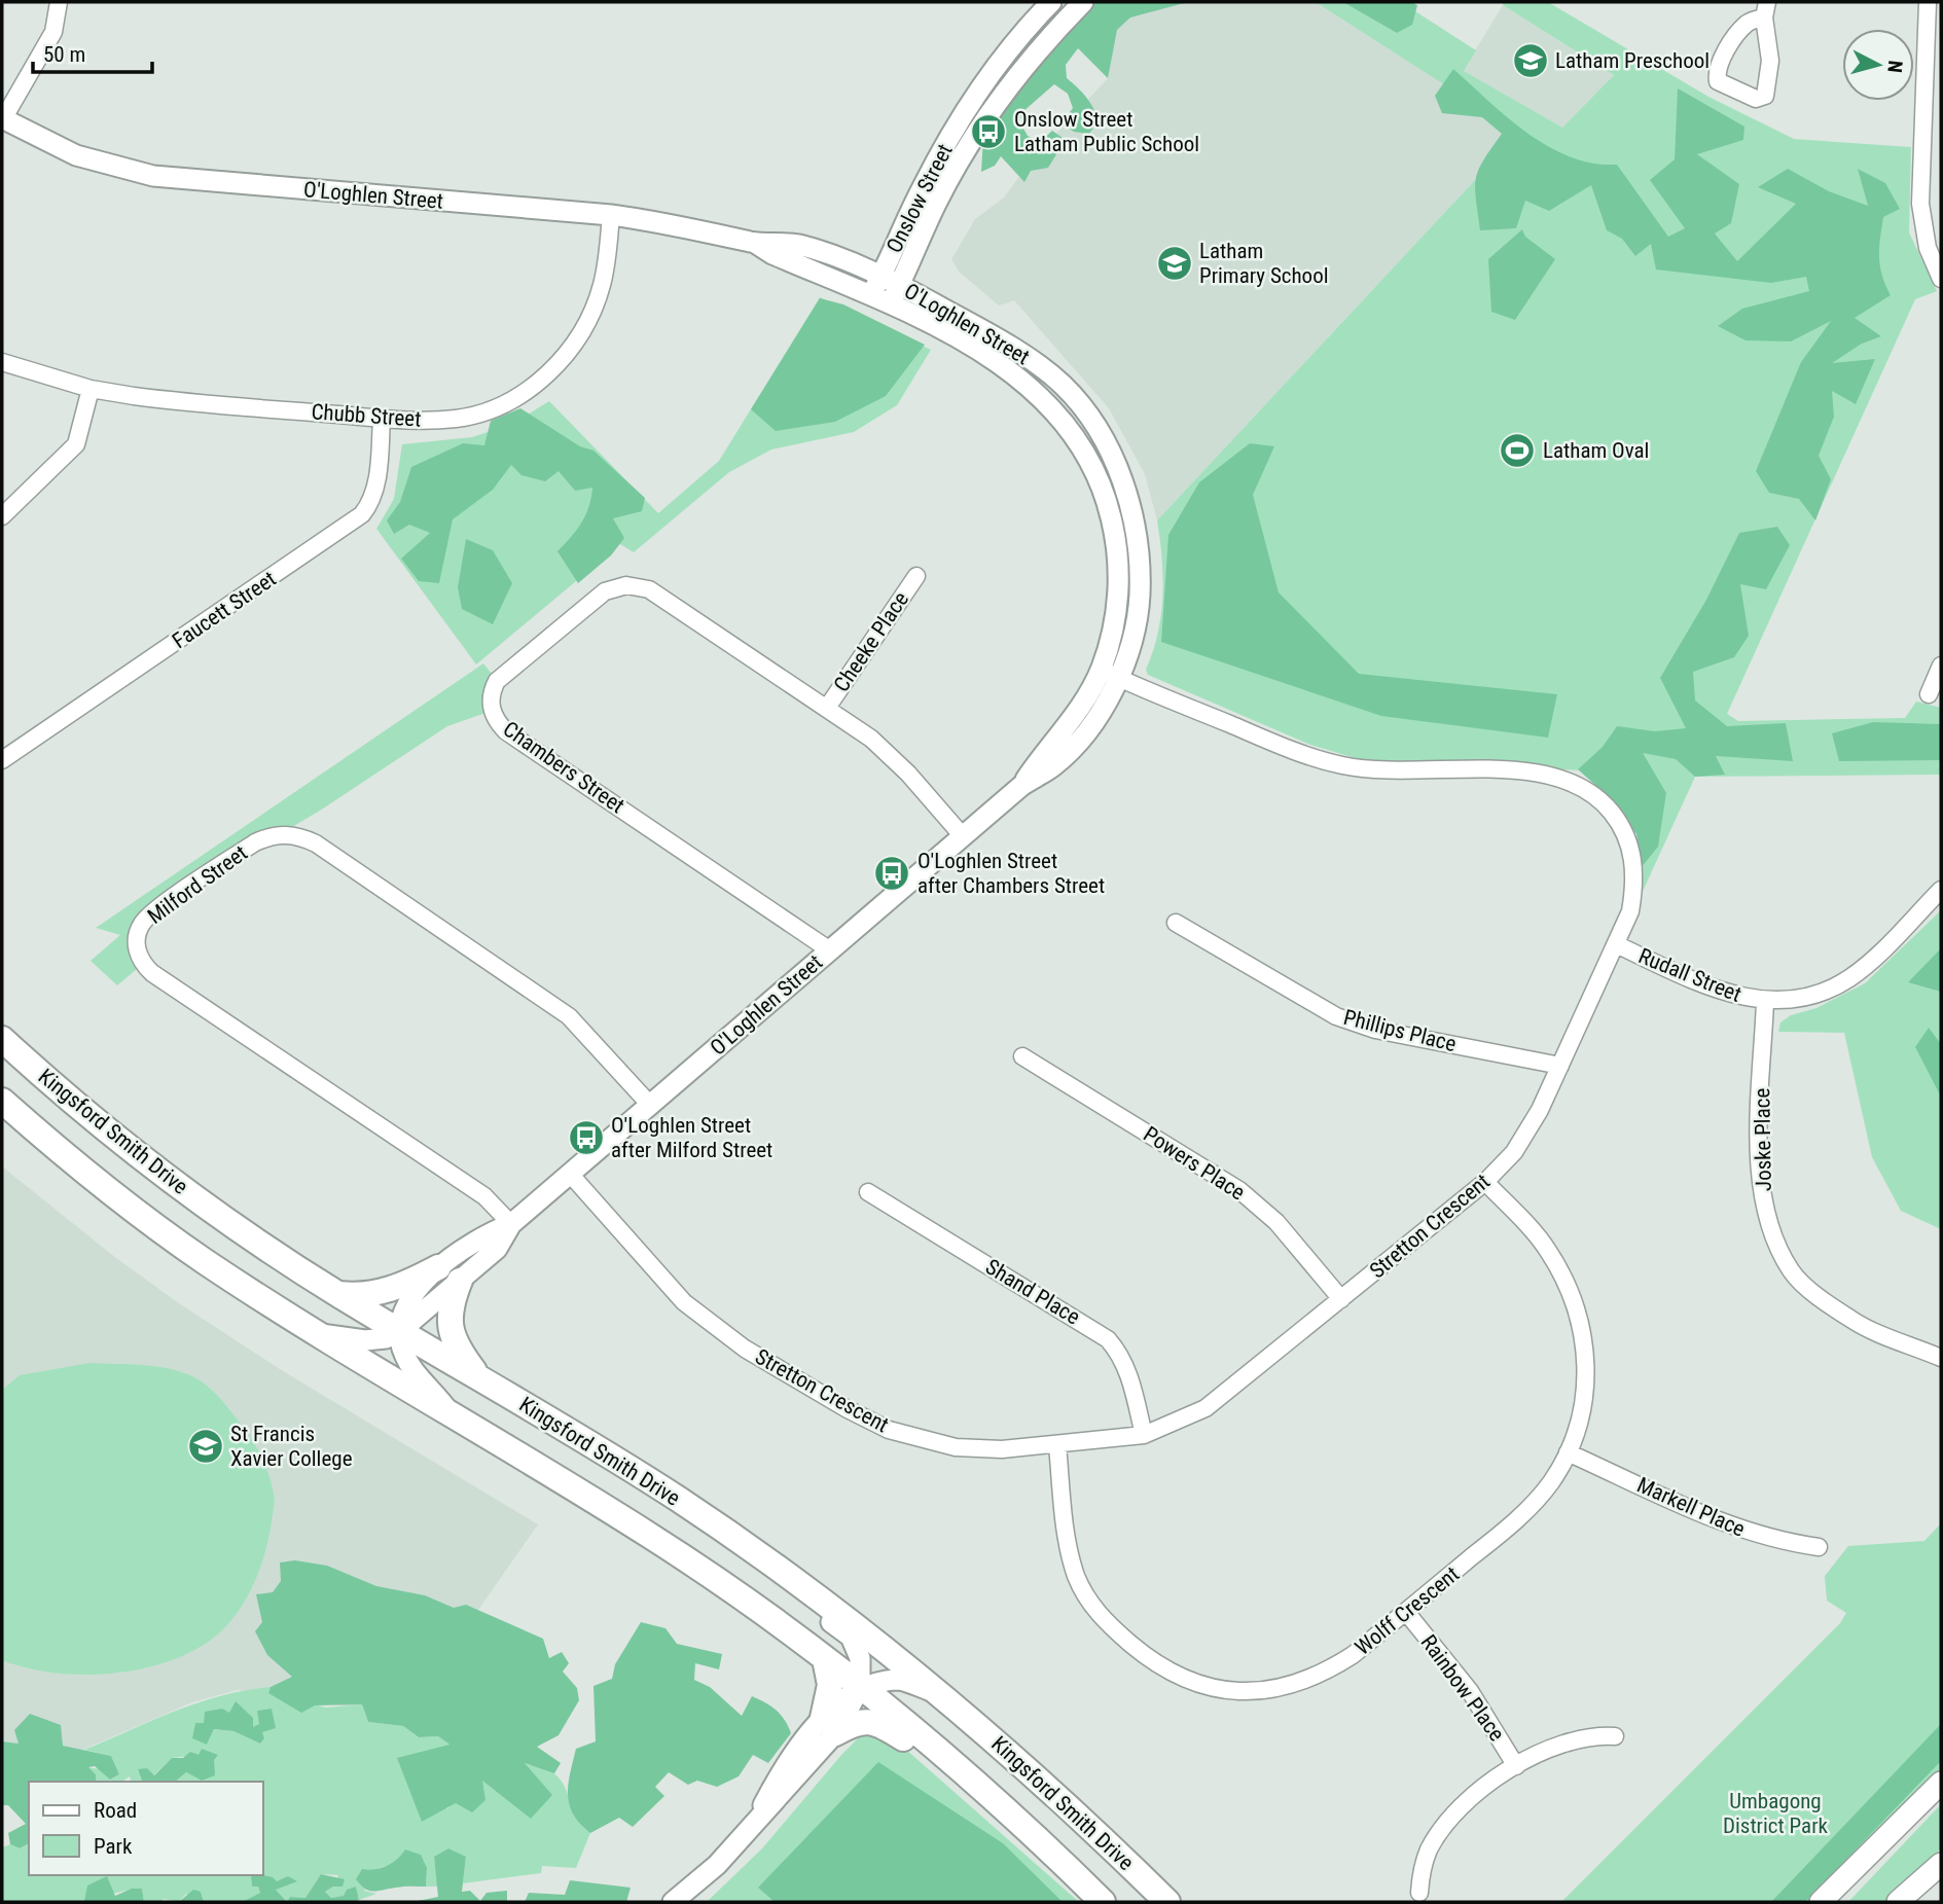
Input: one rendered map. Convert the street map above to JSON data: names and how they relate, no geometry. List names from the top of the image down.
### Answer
{
  "streets": {
    "main road": ["Kingsford Smith Drive"],
    "street": [
      "O'Loghlen Street",
      "Onslow Street",
      "Chubb Street",
      "Faucett Street",
      "Cheeke Place",
      "Chambers Street",
      "Milford Street",
      "Rudall Street",
      "Phillips Place",
      "Joske Place",
      "Powers Place",
      "Stretton Crescent",
      "Shand Place",
      "Markell Place",
      "Wolff Crescent",
      "Rainbow Place"
    ]
  },
  "crossings": [
    ["O'Loghlen Street", "Onslow Street"],
    ["O'Loghlen Street", "Chubb Street"],
    ["O'Loghlen Street", "Chambers Street"],
    ["O'Loghlen Street", "Milford Street"],
    ["O'Loghlen Street", "Kingsford Smith Drive"],
    ["O'Loghlen Street", "Stretton Crescent"],
    ["Chubb Street", "Faucett Street"],
    ["Cheeke Place", "Chambers Street"],
    ["Rudall Street", "Joske Place"],
    ["Rudall Street", "Stretton Crescent"],
    ["Phillips Place", "Stretton Crescent"],
    ["Powers Place", "Stretton Crescent"],
    ["Stretton Crescent", "Shand Place"],
    ["Stretton Crescent", "Wolff Crescent"],
    ["Markell Place", "Wolff Crescent"],
    ["Wolff Crescent", "Rainbow Place"]
  ],
  "parks": ["Umbagong District Park"],
  "places": {
    "school or university": ["Latham Preschool", "Latham Primary School", "St Francis Xavier College"],
    "bus stop": ["Onslow Street Latham Public School", "O'Loghlen Street after Chambers Street", "O'Loghlen Street after Milford Street"],
    "sports": ["Latham Oval"]
  },
  "legend": ["Road", "Park"],
  "scale_bar": "50 m",
  "north": "right"
}
